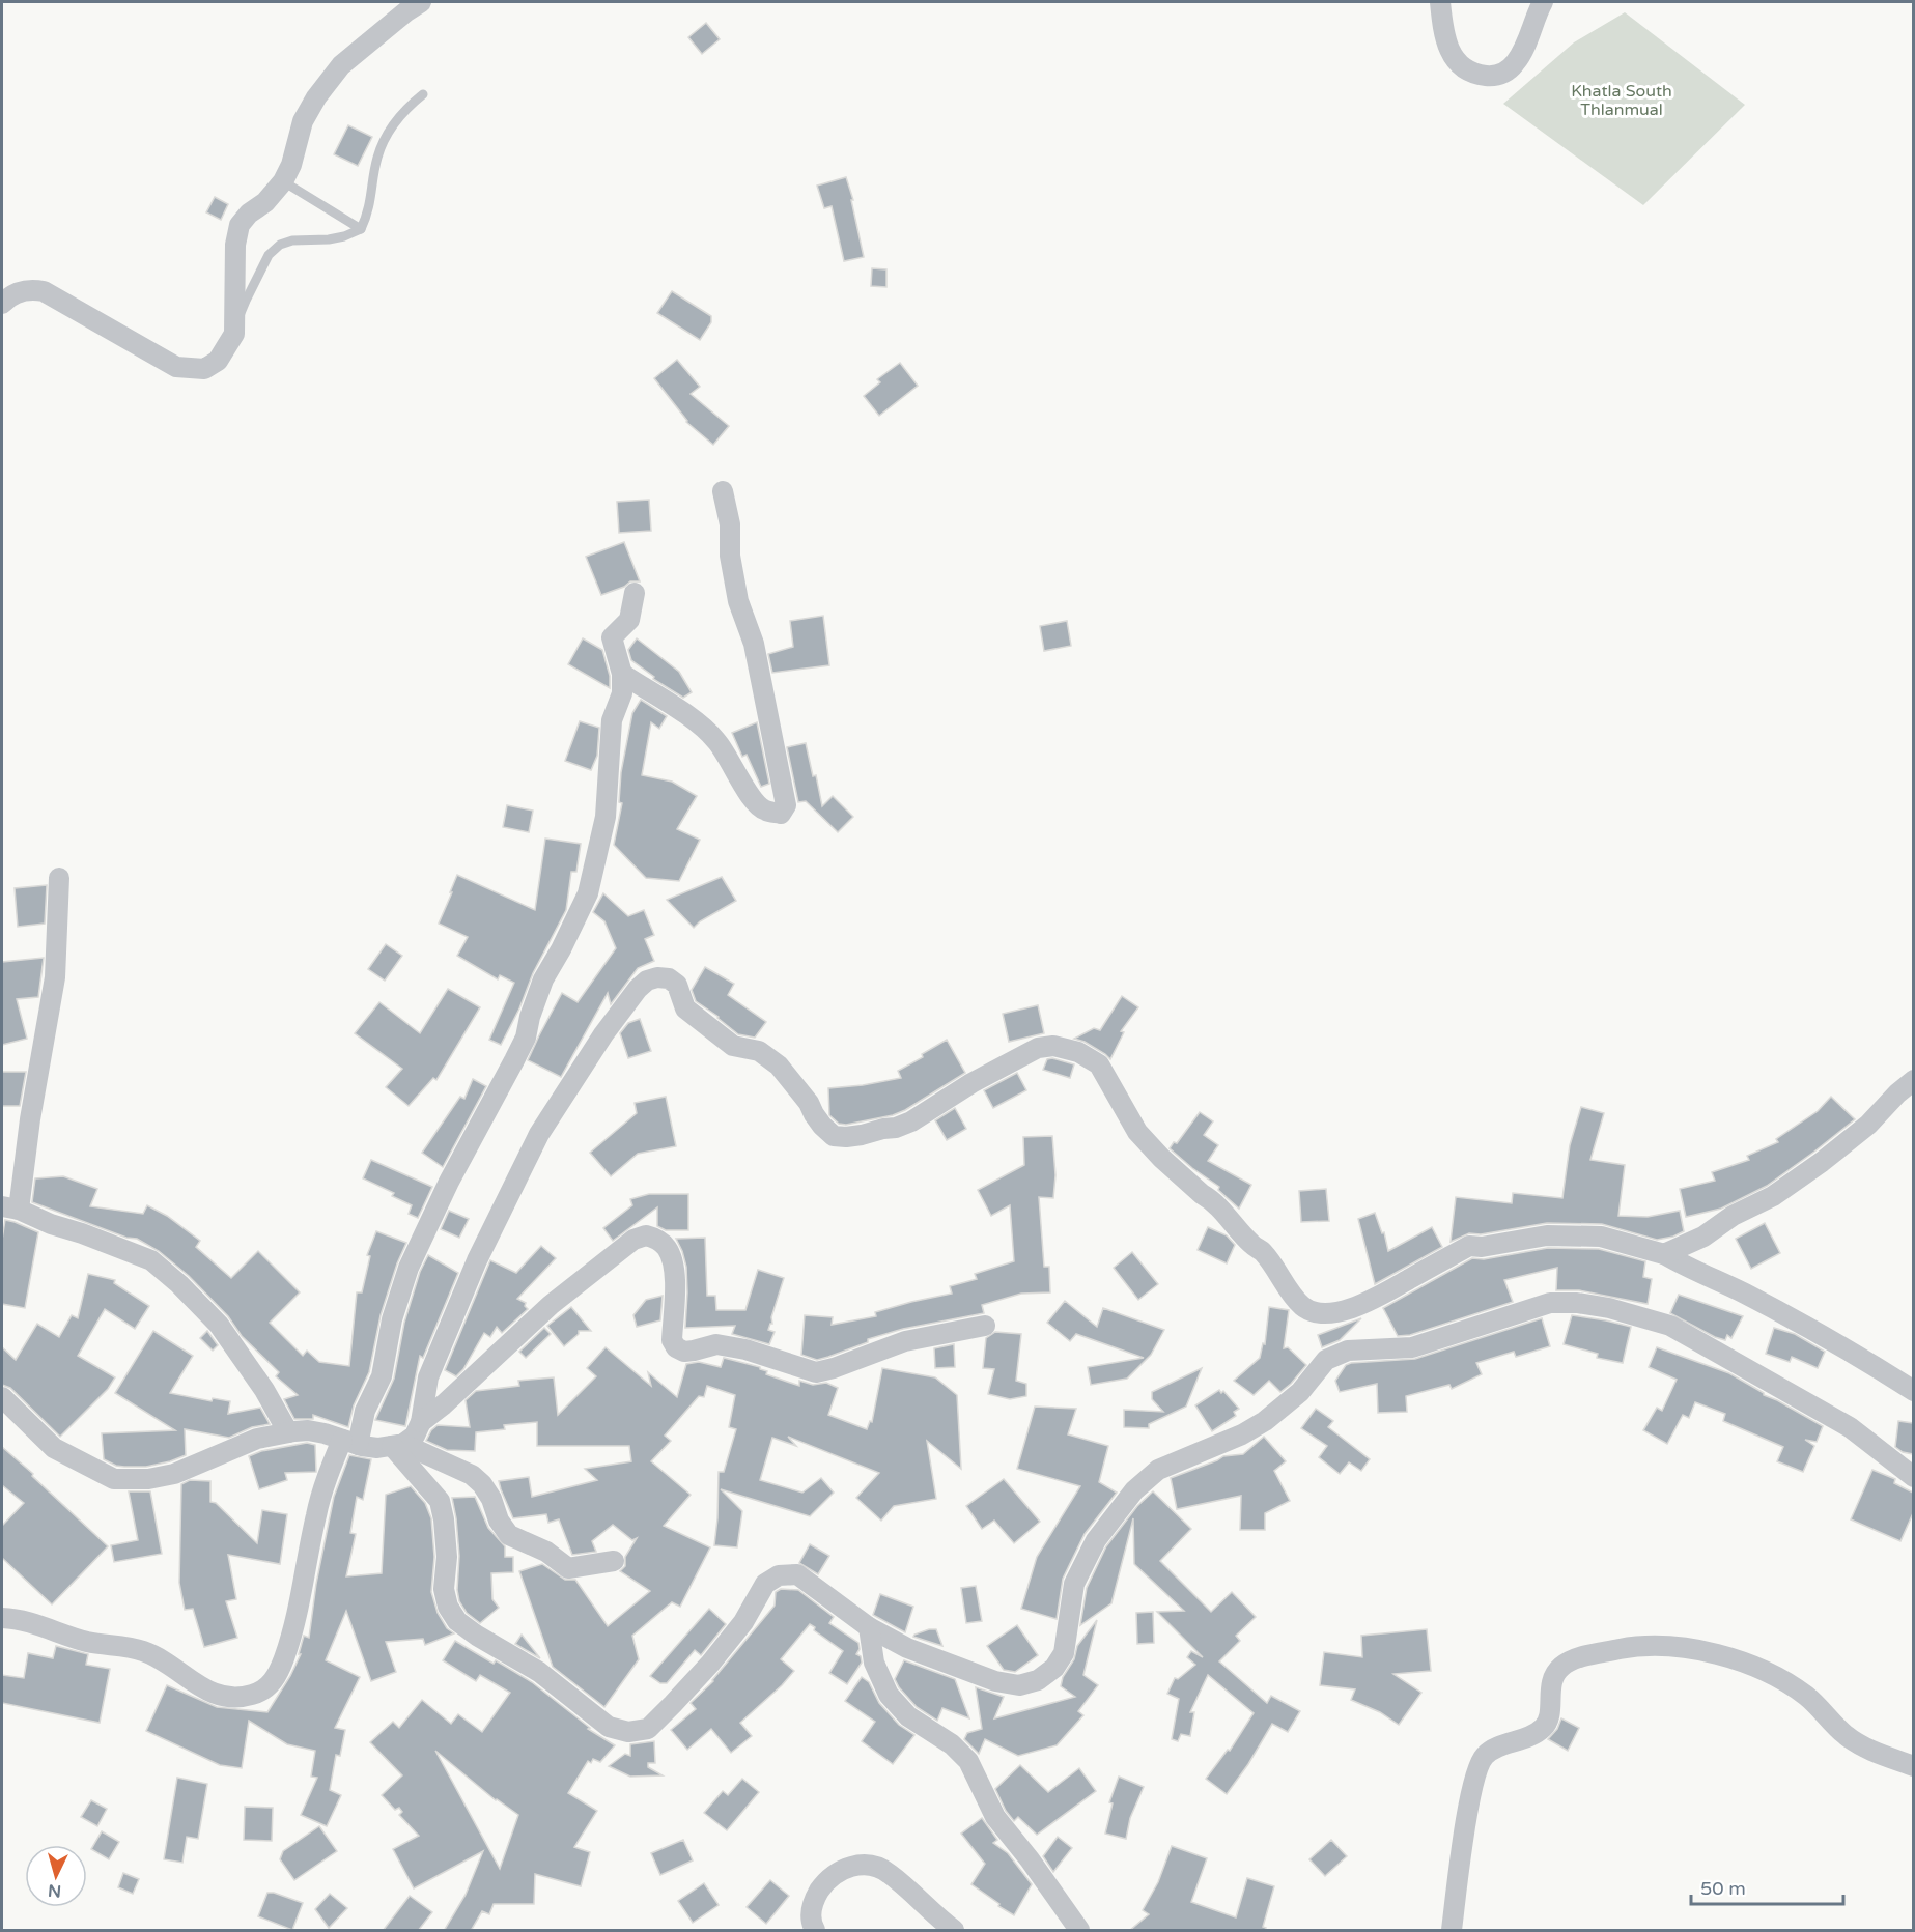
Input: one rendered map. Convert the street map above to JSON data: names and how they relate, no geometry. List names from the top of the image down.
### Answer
{
  "parks": ["Khatla South Thlanmual"],
  "scale_bar": "50 m",
  "north": "bottom"
}
